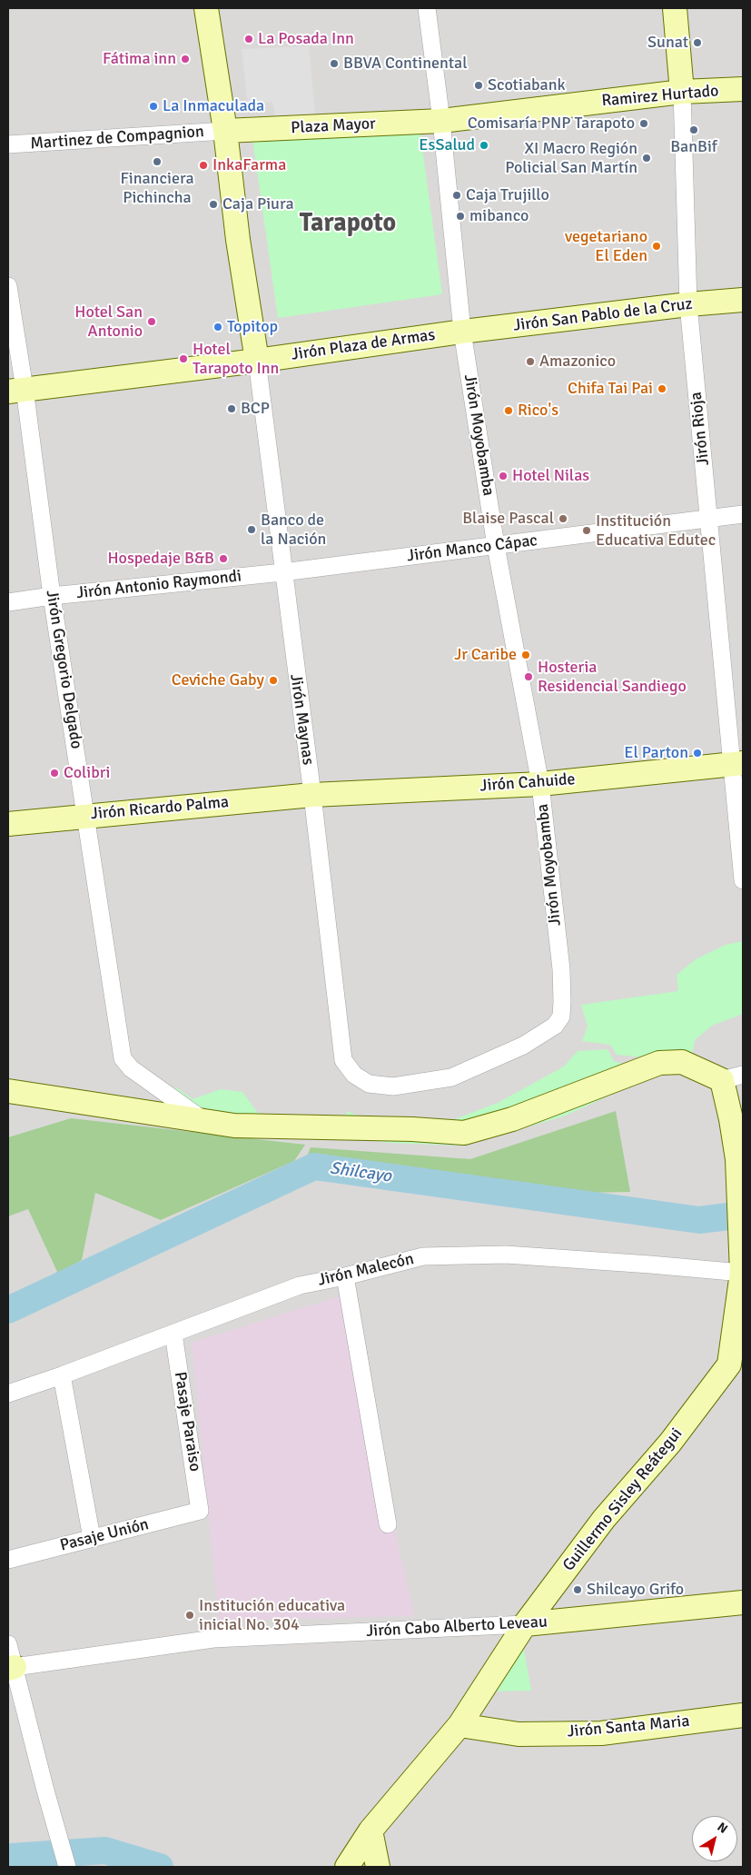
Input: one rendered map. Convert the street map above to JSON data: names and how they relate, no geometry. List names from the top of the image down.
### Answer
{
  "streets": {
    "street": [
      "Ramirez Hurtado",
      "Plaza Mayor",
      "Martinez de Compagnion",
      "Jirón San Pablo de la Cruz",
      "Jirón Plaza de Armas",
      "Jirón Rioja",
      "Jirón Moyobamba",
      "Jirón Manco Cápac",
      "Jirón Antonio Raymondi",
      "Jirón Gregorio Delgado",
      "Jirón Maynas",
      "Jirón Cahuide",
      "Jirón Ricardo Palma",
      "Jirón Malecón",
      "Pasaje Paraiso",
      "Guillermo Sisley Reátegui",
      "Pasaje Unión",
      "Jirón Cabo Alberto Leveau",
      "Jirón Santa Maria"
    ]
  },
  "crossings": [
    ["Ramirez Hurtado", "Plaza Mayor"],
    ["Ramirez Hurtado", "Jirón Rioja"],
    ["Plaza Mayor", "Martinez de Compagnion"],
    ["Jirón San Pablo de la Cruz", "Jirón Plaza de Armas"],
    ["Jirón San Pablo de la Cruz", "Jirón Rioja"],
    ["Jirón San Pablo de la Cruz", "Jirón Moyobamba"],
    ["Jirón Plaza de Armas", "Jirón Moyobamba"],
    ["Jirón Plaza de Armas", "Jirón Gregorio Delgado"],
    ["Jirón Plaza de Armas", "Jirón Maynas"],
    ["Jirón Rioja", "Jirón Manco Cápac"],
    ["Jirón Rioja", "Jirón Cahuide"],
    ["Jirón Moyobamba", "Jirón Manco Cápac"],
    ["Jirón Moyobamba", "Jirón Maynas"],
    ["Jirón Moyobamba", "Jirón Cahuide"],
    ["Jirón Manco Cápac", "Jirón Antonio Raymondi"],
    ["Jirón Manco Cápac", "Jirón Maynas"],
    ["Jirón Antonio Raymondi", "Jirón Gregorio Delgado"],
    ["Jirón Antonio Raymondi", "Jirón Maynas"],
    ["Jirón Gregorio Delgado", "Jirón Ricardo Palma"],
    ["Jirón Maynas", "Jirón Cahuide"],
    ["Jirón Maynas", "Jirón Ricardo Palma"],
    ["Jirón Cahuide", "Jirón Ricardo Palma"],
    ["Jirón Malecón", "Pasaje Paraiso"],
    ["Jirón Malecón", "Guillermo Sisley Reátegui"],
    ["Pasaje Paraiso", "Pasaje Unión"],
    ["Guillermo Sisley Reátegui", "Jirón Cabo Alberto Leveau"],
    ["Guillermo Sisley Reátegui", "Jirón Santa Maria"]
  ],
  "districts": ["Tarapoto"],
  "water": ["Shilcayo"],
  "places": [
    "La Posada Inn",
    "Sunat",
    "Fátima inn",
    "BBVA Continental",
    "Scotiabank",
    "La Inmaculada",
    "Comisaría PNP Tarapoto",
    "BanBif",
    "EsSalud",
    "XI Macro Región Policial San Martín",
    "Financiera Pichincha",
    "InkaFarma",
    "Caja Trujillo",
    "Caja Piura",
    "mibanco",
    "vegetariano El Eden",
    "Hotel San Antonio",
    "Topitop",
    "Hotel Tarapoto Inn",
    "Amazonico",
    "Chifa Tai Pai",
    "BCP",
    "Rico's",
    "Hotel Nilas",
    "Blaise Pascal",
    "Banco de la Nación",
    "Institución Educativa Edutec",
    "Hospedaje B&B",
    "Jr Caribe",
    "Hosteria Residencial Sandiego",
    "Ceviche Gaby",
    "El Parton",
    "Colibri",
    "Shilcayo Grifo",
    "Institución educativa inicial No. 304"
  ],
  "north": "top right"
}
